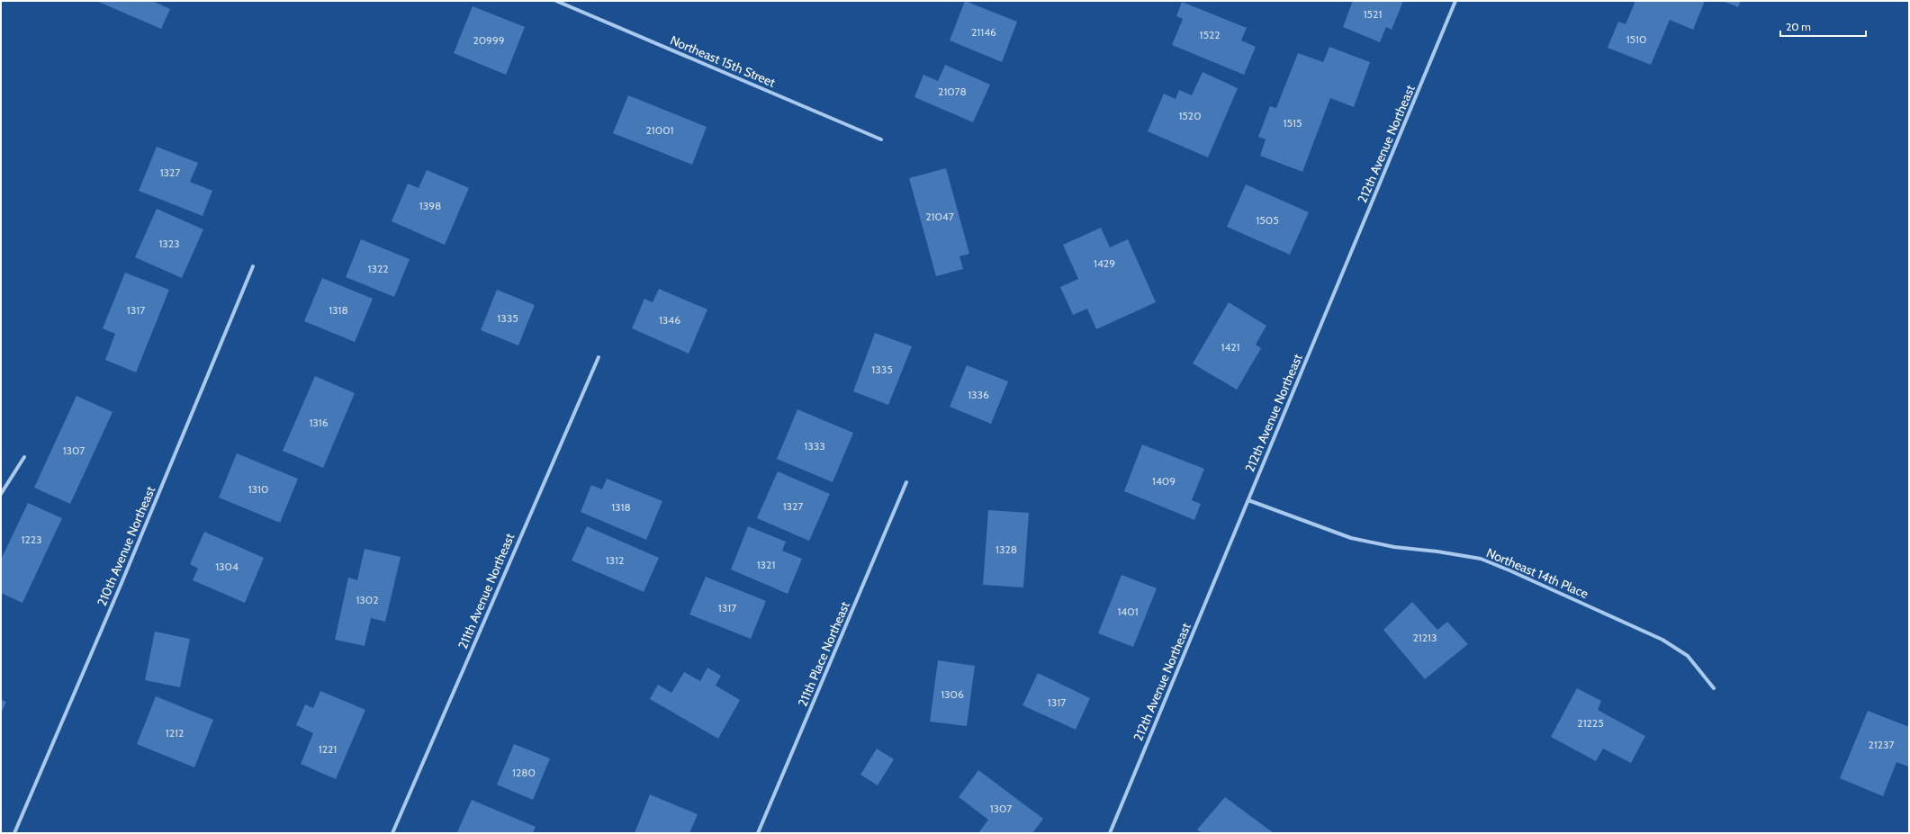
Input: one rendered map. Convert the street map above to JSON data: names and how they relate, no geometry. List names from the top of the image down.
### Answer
{
  "streets": {
    "street": [
      "Northeast 15th Street",
      "212th Avenue Northeast",
      "210th Avenue Northeast",
      "Northeast 14th Place",
      "211th Avenue Northeast",
      "211th Place Northeast"
    ]
  },
  "crossings": [
    ["212th Avenue Northeast", "Northeast 14th Place"]
  ],
  "house_numbers": [
    "1521",
    "21146",
    "1522",
    "1510",
    "20999",
    "21078",
    "1520",
    "1515",
    "21001",
    "1327",
    "1398",
    "21047",
    "1505",
    "1323",
    "1429",
    "1322",
    "1317",
    "1318",
    "1335",
    "1346",
    "1421",
    "1335",
    "1336",
    "1316",
    "1333",
    "1307",
    "1409",
    "1310",
    "1327",
    "1318",
    "1223",
    "1328",
    "1312",
    "1321",
    "1304",
    "1302",
    "1317",
    "1401",
    "21213",
    "1306",
    "1317",
    "21225",
    "1212",
    "21237",
    "1221",
    "1280",
    "1307"
  ],
  "scale_bar": "20 m"
}
